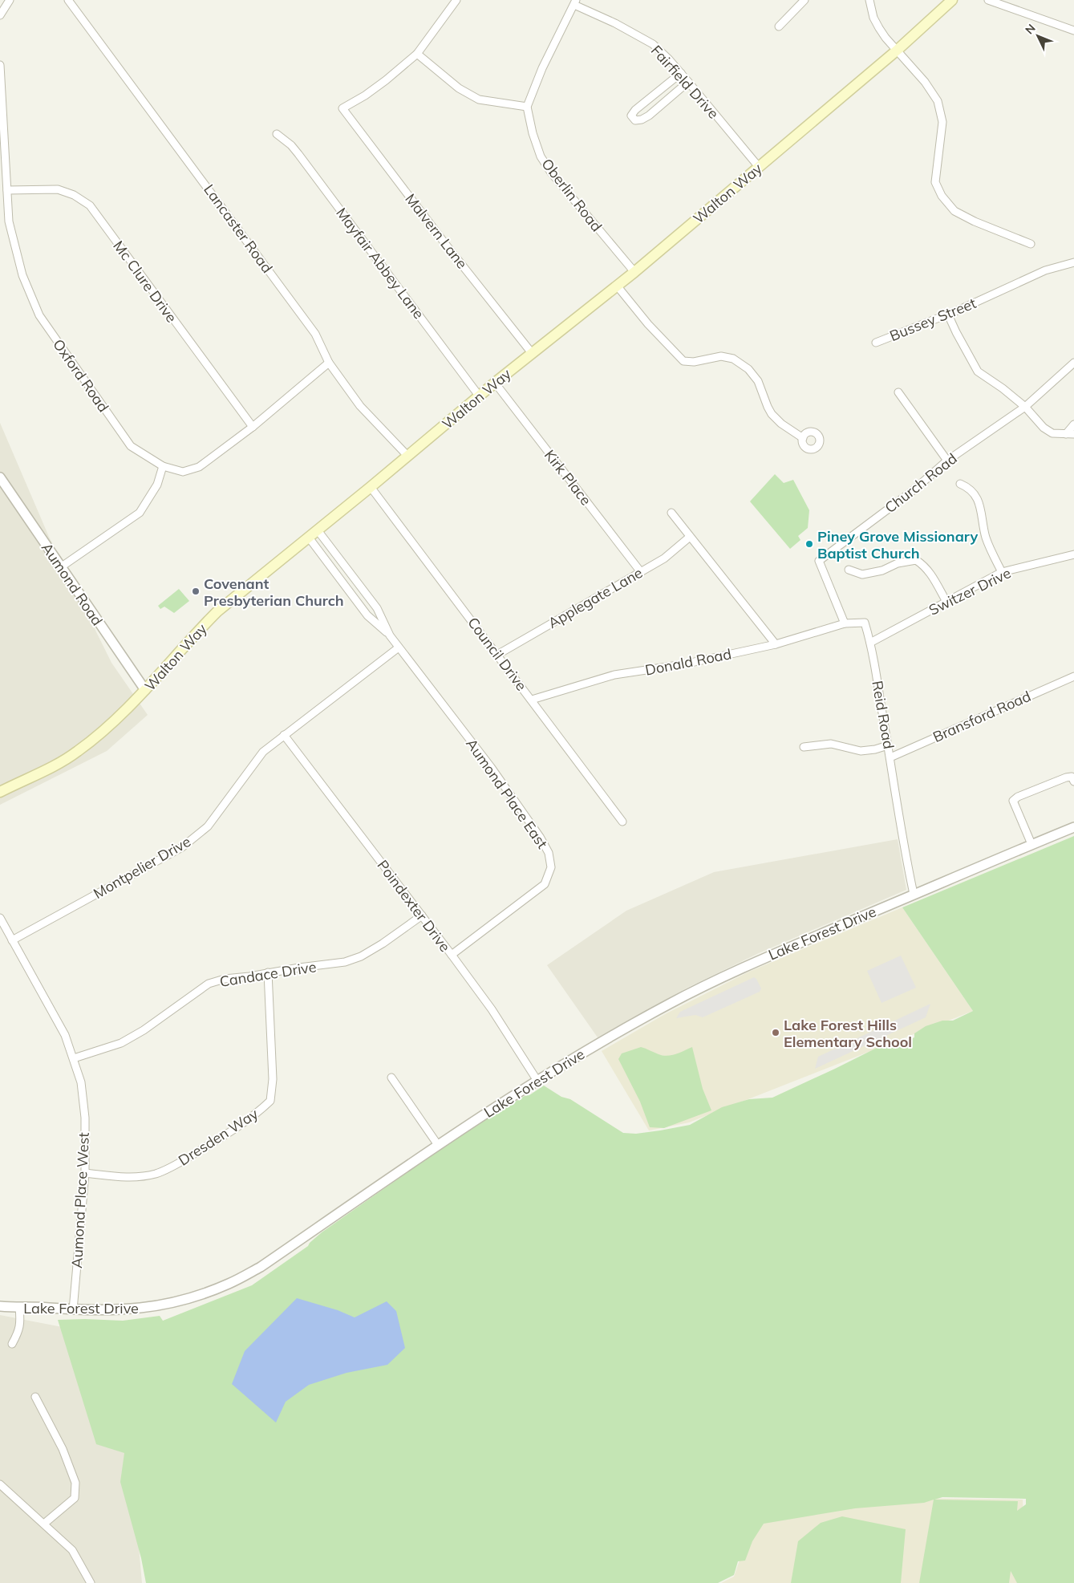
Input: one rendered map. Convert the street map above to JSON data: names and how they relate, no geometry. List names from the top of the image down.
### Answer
{
  "streets": {
    "main road": ["Walton Way"],
    "street": [
      "Fairfield Drive",
      "Oberlin Road",
      "Lancaster Road",
      "Malvern Lane",
      "Mayfair Abbey Lane",
      "Mc Clure Drive",
      "Bussey Street",
      "Oxford Road",
      "Kirk Place",
      "Church Road",
      "Aumond Road",
      "Switzer Drive",
      "Applegate Lane",
      "Council Drive",
      "Donald Road",
      "Reid Road",
      "Bransford Road",
      "Aumond Place East",
      "Montpelier Drive",
      "Poindexter Drive",
      "Lake Forest Drive",
      "Candace Drive",
      "Dresden Way",
      "Aumond Place West"
    ]
  },
  "crossings": [
    ["Fairfield Drive", "Walton Way"],
    ["Walton Way", "Oberlin Road"],
    ["Walton Way", "Lancaster Road"],
    ["Walton Way", "Malvern Lane"],
    ["Walton Way", "Mayfair Abbey Lane"],
    ["Walton Way", "Kirk Place"],
    ["Walton Way", "Aumond Road"],
    ["Walton Way", "Council Drive"],
    ["Walton Way", "Aumond Place East"],
    ["Lancaster Road", "Oxford Road"],
    ["Mc Clure Drive", "Oxford Road"],
    ["Kirk Place", "Applegate Lane"],
    ["Church Road", "Donald Road"],
    ["Church Road", "Reid Road"],
    ["Switzer Drive", "Reid Road"],
    ["Applegate Lane", "Council Drive"],
    ["Council Drive", "Donald Road"],
    ["Donald Road", "Reid Road"],
    ["Reid Road", "Bransford Road"],
    ["Reid Road", "Lake Forest Drive"],
    ["Aumond Place East", "Montpelier Drive"],
    ["Aumond Place East", "Poindexter Drive"],
    ["Montpelier Drive", "Poindexter Drive"],
    ["Montpelier Drive", "Aumond Place West"],
    ["Poindexter Drive", "Lake Forest Drive"],
    ["Poindexter Drive", "Candace Drive"],
    ["Lake Forest Drive", "Aumond Place West"],
    ["Candace Drive", "Dresden Way"],
    ["Candace Drive", "Aumond Place West"],
    ["Dresden Way", "Aumond Place West"]
  ],
  "places": ["Piney Grove Missionary Baptist Church", "Covenant Presbyterian Church", "Lake Forest Hills Elementary School"],
  "north": "top left"
}
